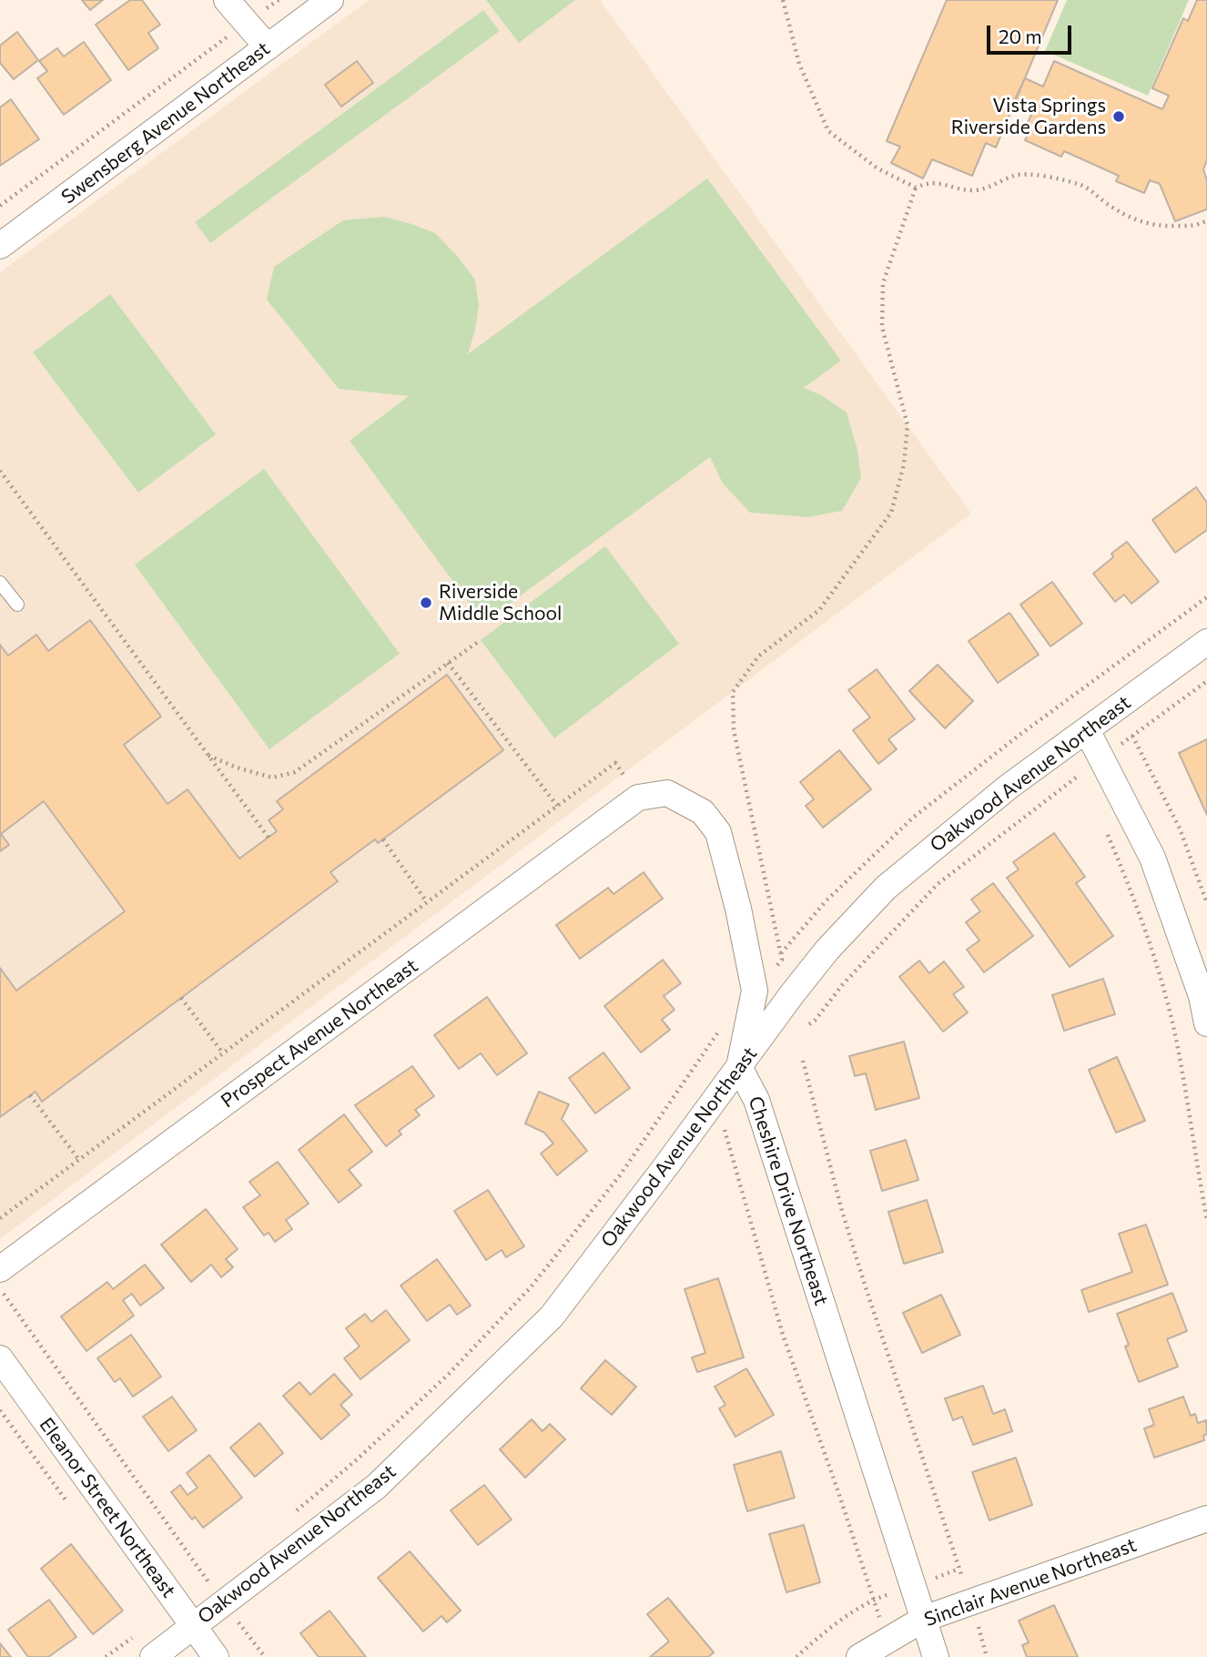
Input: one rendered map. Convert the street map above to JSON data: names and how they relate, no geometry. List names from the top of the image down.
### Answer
{
  "streets": {
    "street": [
      "Swensberg Avenue Northeast",
      "Oakwood Avenue Northeast",
      "Prospect Avenue Northeast",
      "Cheshire Drive Northeast",
      "Eleanor Street Northeast",
      "Sinclair Avenue Northeast"
    ]
  },
  "crossings": [
    ["Oakwood Avenue Northeast", "Cheshire Drive Northeast"],
    ["Oakwood Avenue Northeast", "Eleanor Street Northeast"],
    ["Cheshire Drive Northeast", "Sinclair Avenue Northeast"]
  ],
  "places": ["Vista Springs Riverside Gardens", "Riverside Middle School"],
  "scale_bar": "20 m"
}
